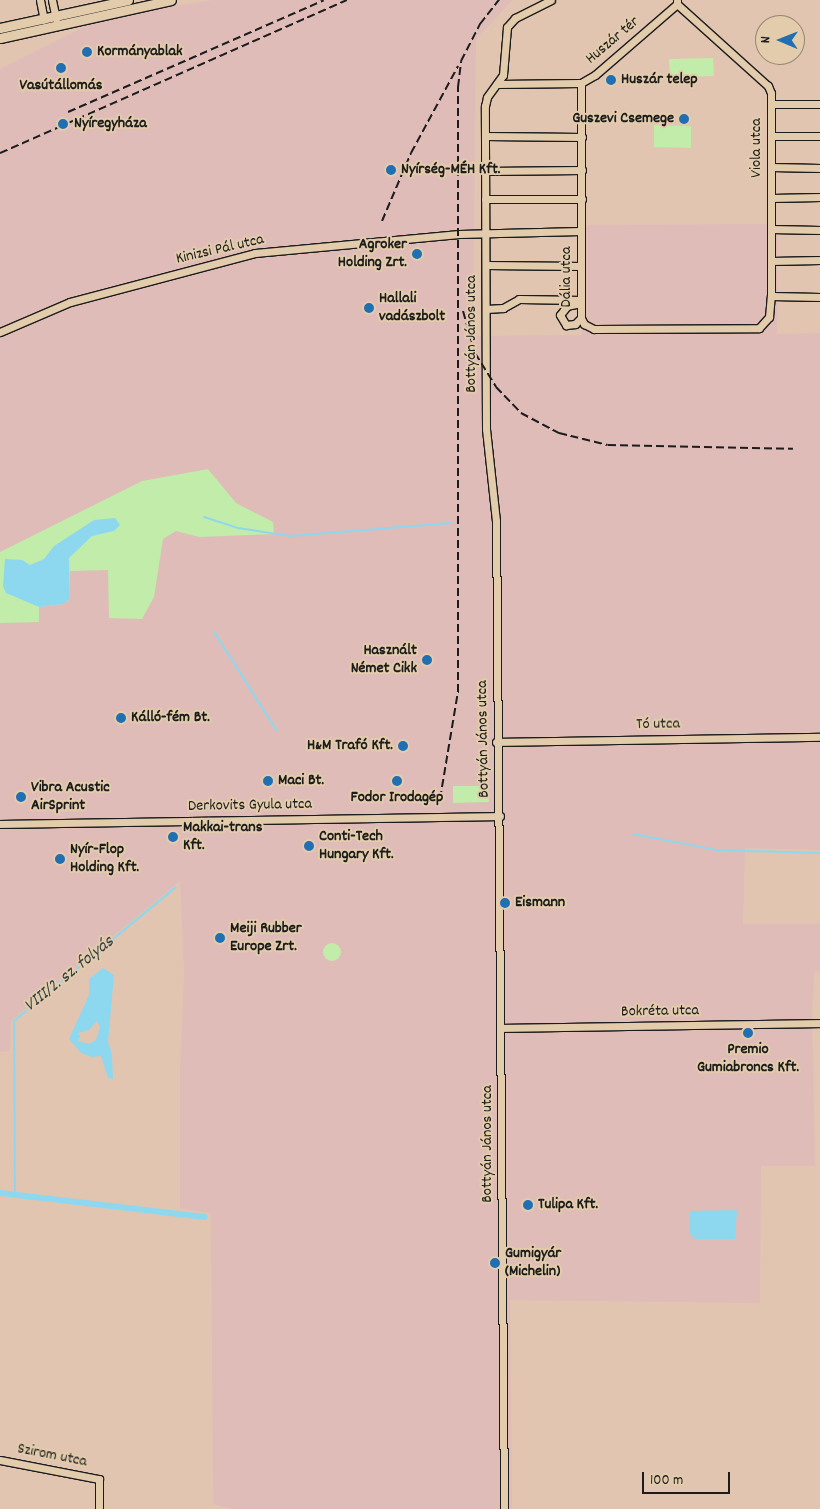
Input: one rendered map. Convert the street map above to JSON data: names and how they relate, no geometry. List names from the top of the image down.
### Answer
{
  "streets": {
    "street": [
      "Huszár tér",
      "Viola utca",
      "Kinizsi Pál utca",
      "Dália utca",
      "Bottyán János utca",
      "Tó utca",
      "Derkovits Gyula utca",
      "Bokréta utca",
      "Szirom utca"
    ]
  },
  "crossings": [
    ["Huszár tér", "Viola utca"],
    ["Huszár tér", "Dália utca"],
    ["Huszár tér", "Bottyán János utca"],
    ["Viola utca", "Dália utca"],
    ["Kinizsi Pál utca", "Dália utca"],
    ["Kinizsi Pál utca", "Bottyán János utca"],
    ["Bottyán János utca", "Tó utca"],
    ["Bottyán János utca", "Derkovits Gyula utca"],
    ["Bottyán János utca", "Bokréta utca"]
  ],
  "water": ["VIII/2. sz. folyás"],
  "places": [
    "Kormányablak",
    "Vasútállomás",
    "Huszár telep",
    "Guszevi Csemege",
    "Nyíregyháza",
    "Nyírség-MÉH Kft.",
    "Agroker Holding Zrt.",
    "Hallali vadászbolt",
    "Használt Német Cikk",
    "Kálló-fém Bt.",
    "H&M Trafó Kft.",
    "Maci Bt.",
    "Fodor Irodagép",
    "Vibra Acustic AirSprint",
    "Makkai-trans Kft.",
    "Conti-Tech Hungary Kft.",
    "Nyír-Flop Holding Kft.",
    "Eismann",
    "Meiji Rubber Europe Zrt.",
    "Premio Gumiabroncs Kft.",
    "Tulipa Kft.",
    "Gumigyár (Michelin)"
  ],
  "scale_bar": "100 m",
  "north": "left"
}
